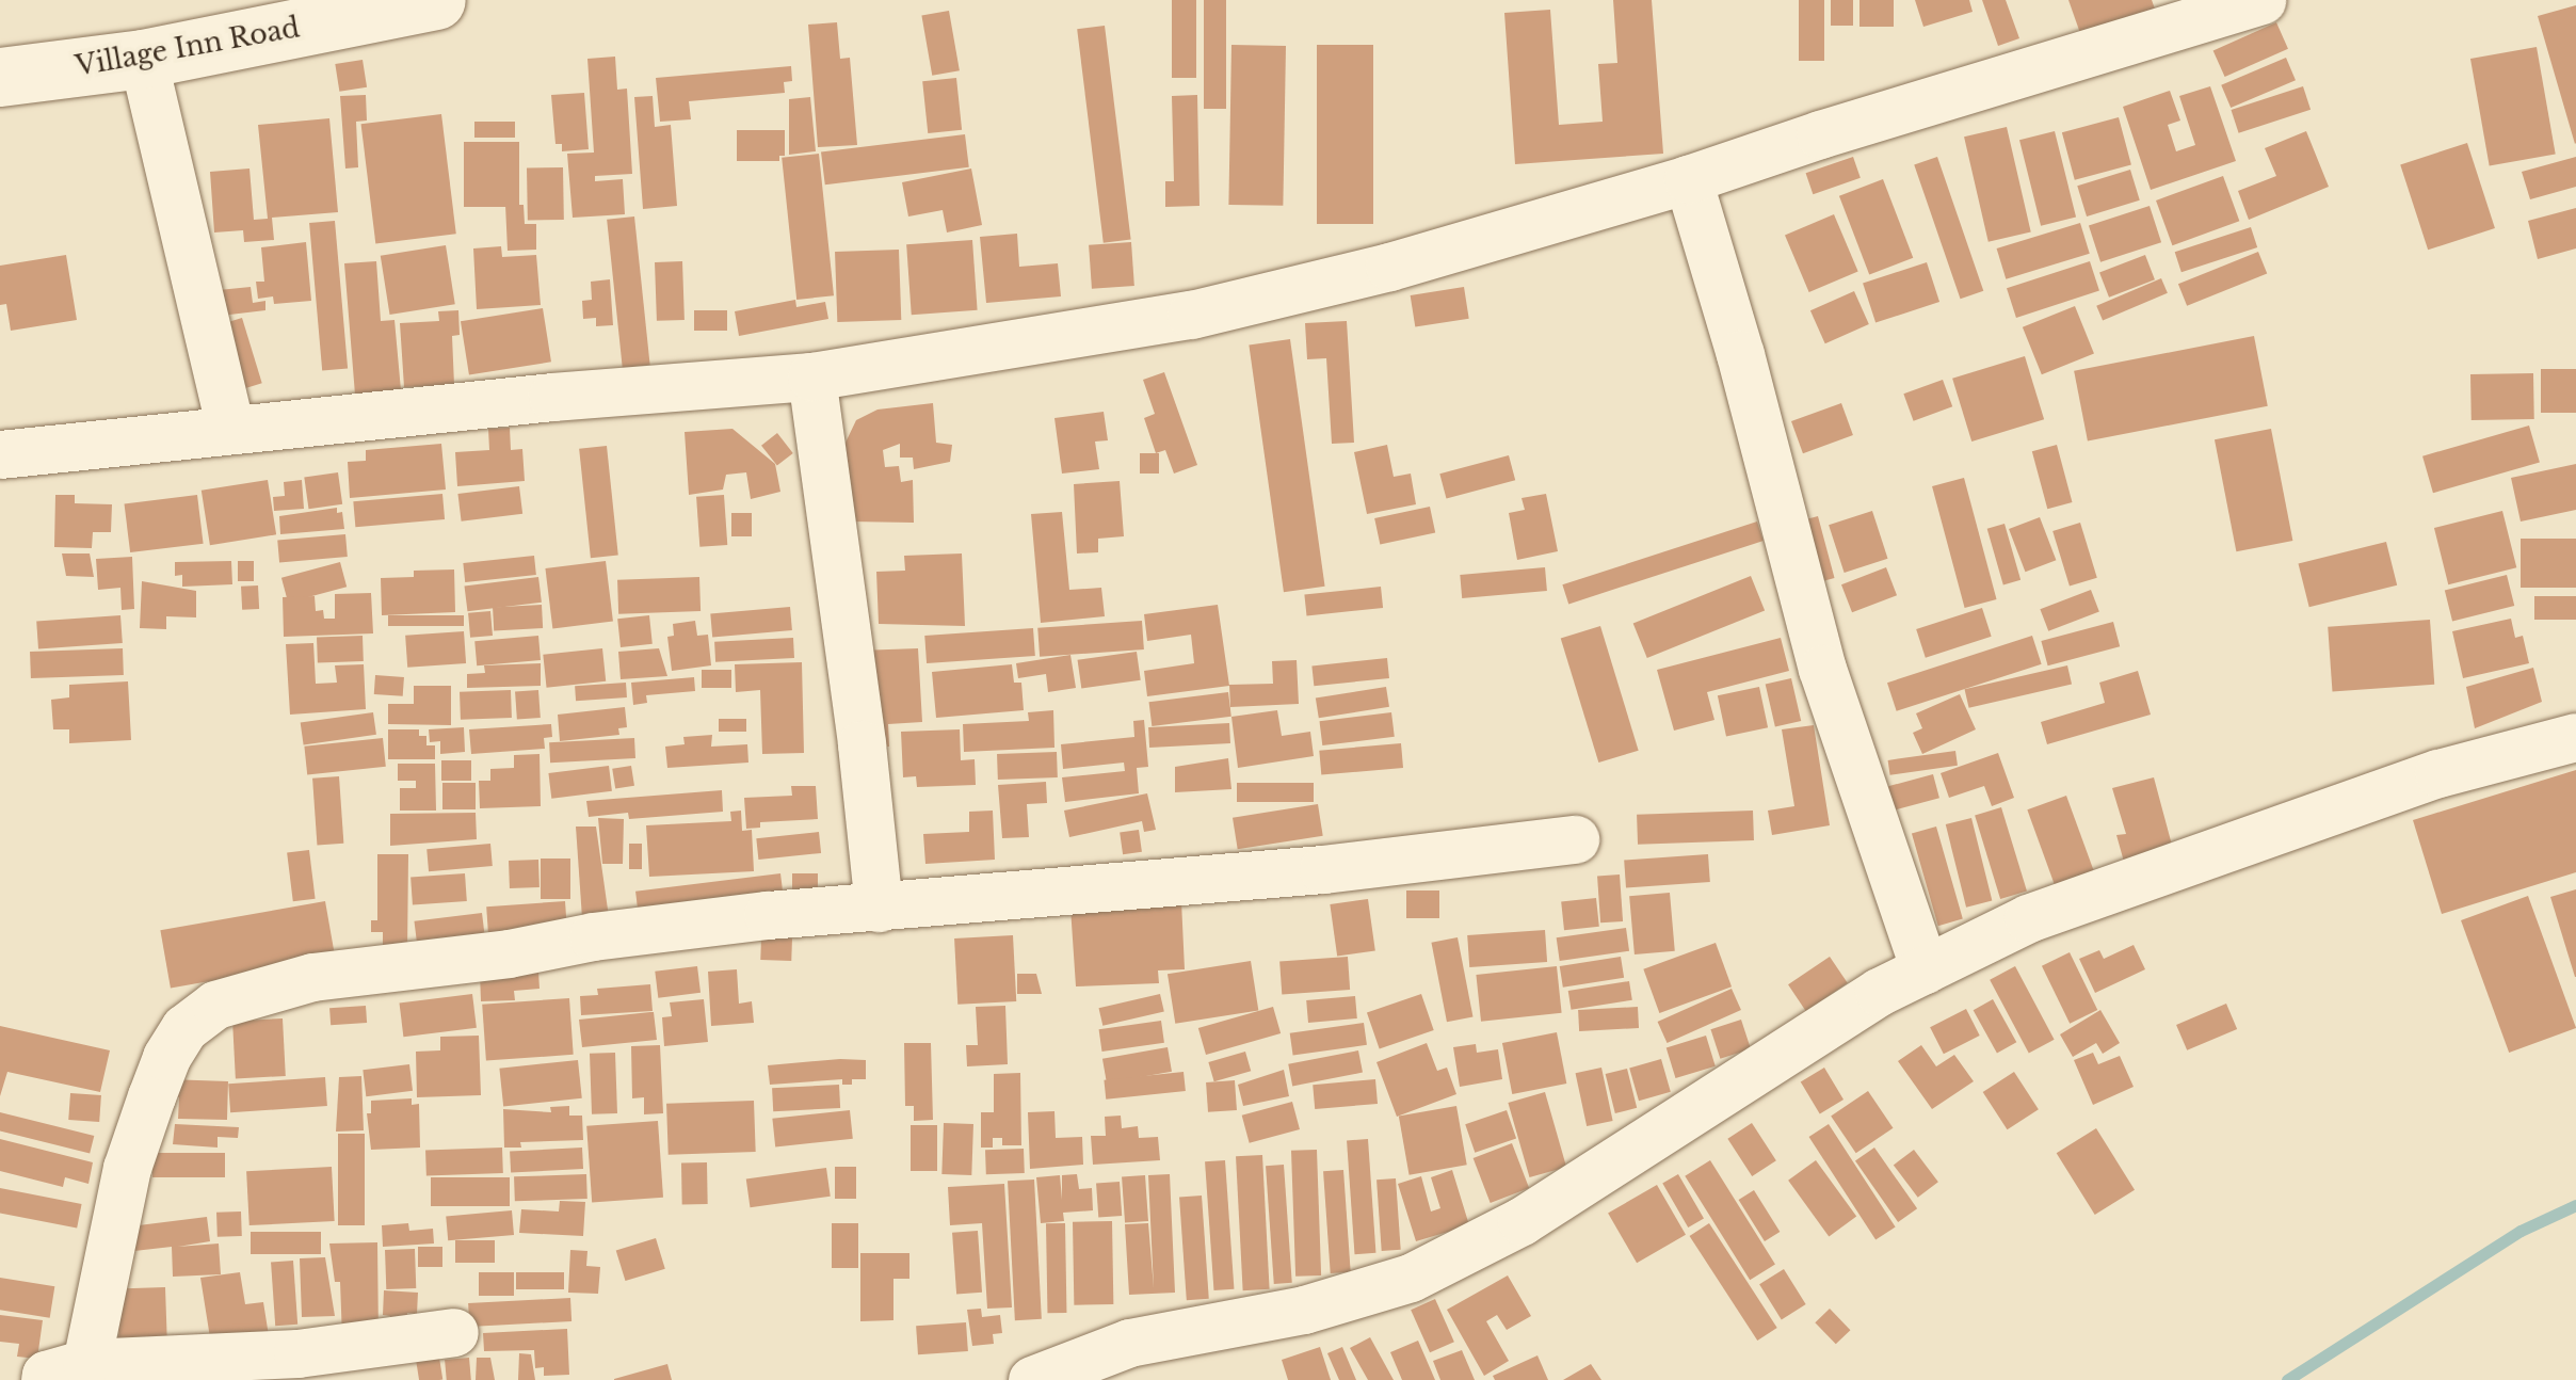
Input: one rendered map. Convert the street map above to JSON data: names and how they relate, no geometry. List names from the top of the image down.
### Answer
{
  "streets": {
    "street": ["Village Inn Road"]
  }
}
